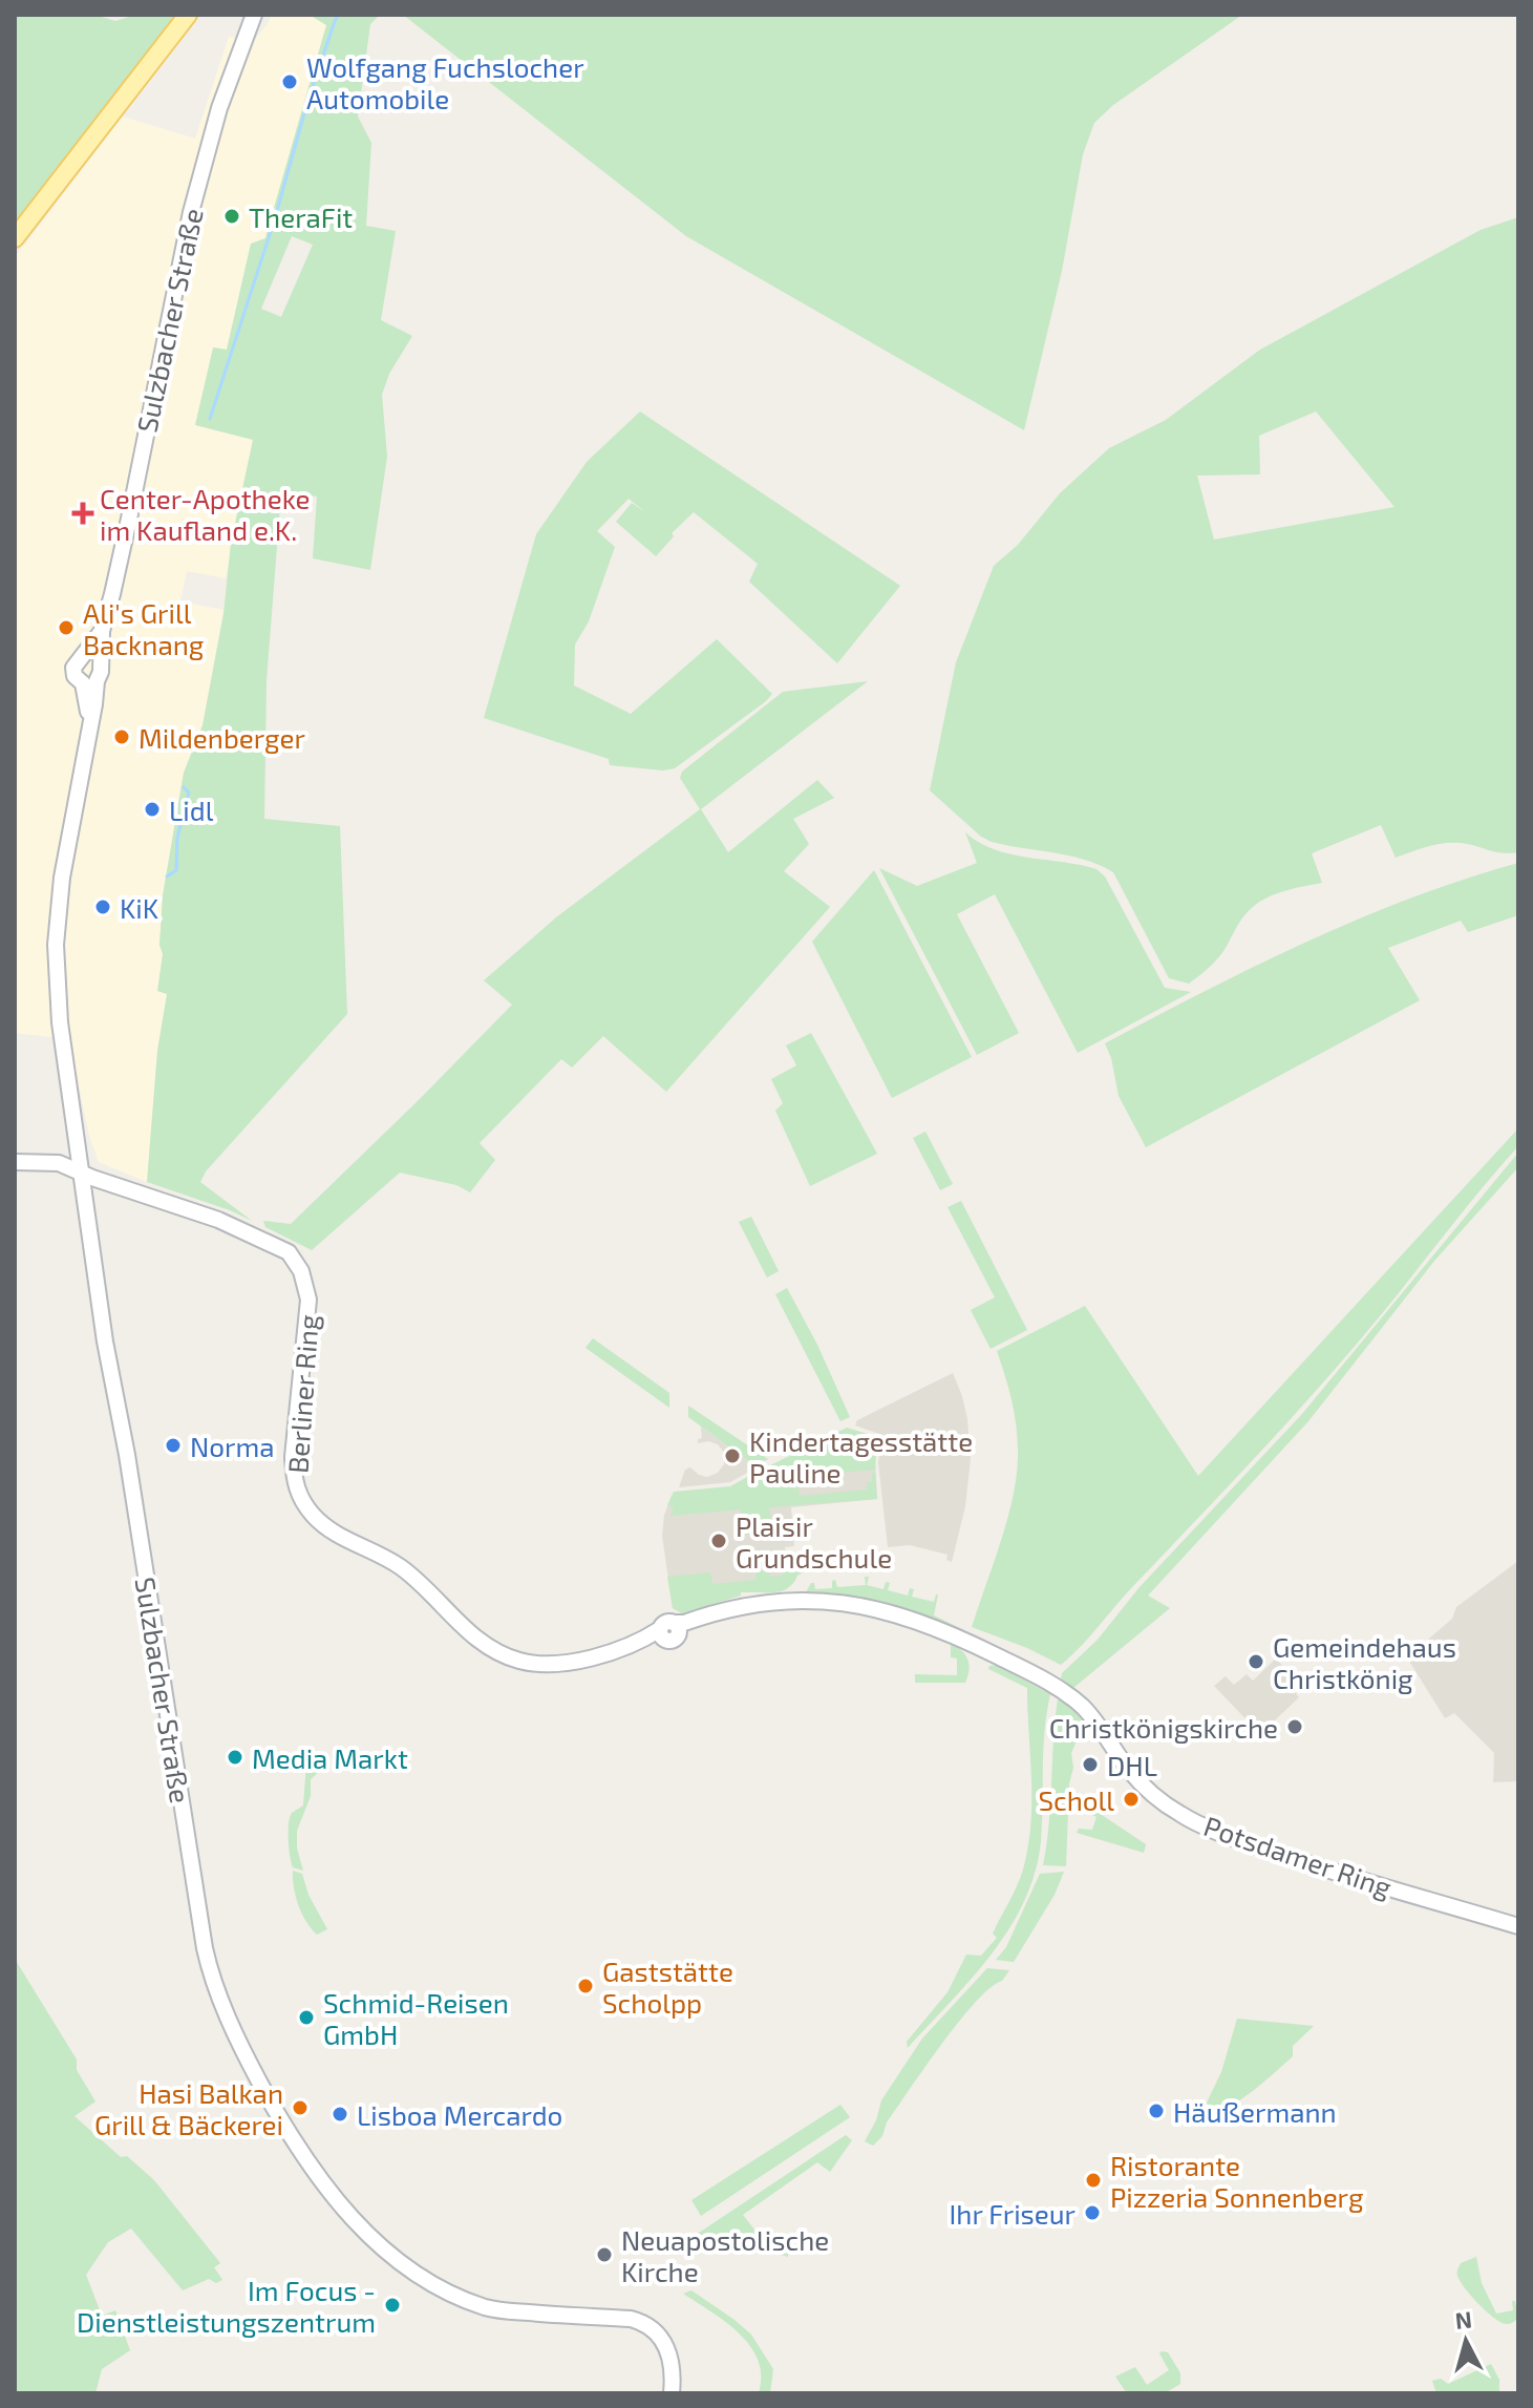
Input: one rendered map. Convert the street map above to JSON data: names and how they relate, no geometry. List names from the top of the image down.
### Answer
{
  "streets": {
    "street": ["Sulzbacher Straße", "Berliner Ring", "Potsdamer Ring"]
  },
  "crossings": [
    ["Sulzbacher Straße", "Berliner Ring"],
    ["Berliner Ring", "Potsdamer Ring"]
  ],
  "places": {
    "other": [
      "Wolfgang Fuchslocher Automobile",
      "TheraFit",
      "Ali's Grill Backnang",
      "Mildenberger",
      "Lidl",
      "KiK",
      "Norma",
      "Kindertagesstätte Pauline",
      "Plaisir Grundschule",
      "Gemeindehaus Christkönig",
      "Christkönigskirche",
      "Media Markt",
      "DHL",
      "Scholl",
      "Gaststätte Scholpp",
      "Schmid-Reisen GmbH",
      "Hasi Balkan Grill & Bäckerei",
      "Häußermann",
      "Lisboa Mercardo",
      "Ristorante Pizzeria Sonnenberg",
      "Ihr Friseur",
      "Neuapostolische Kirche",
      "Im Focus - Dienstleistungszentrum"
    ],
    "health": ["Center-Apotheke im Kaufland e.K."]
  },
  "north": "top"
}
